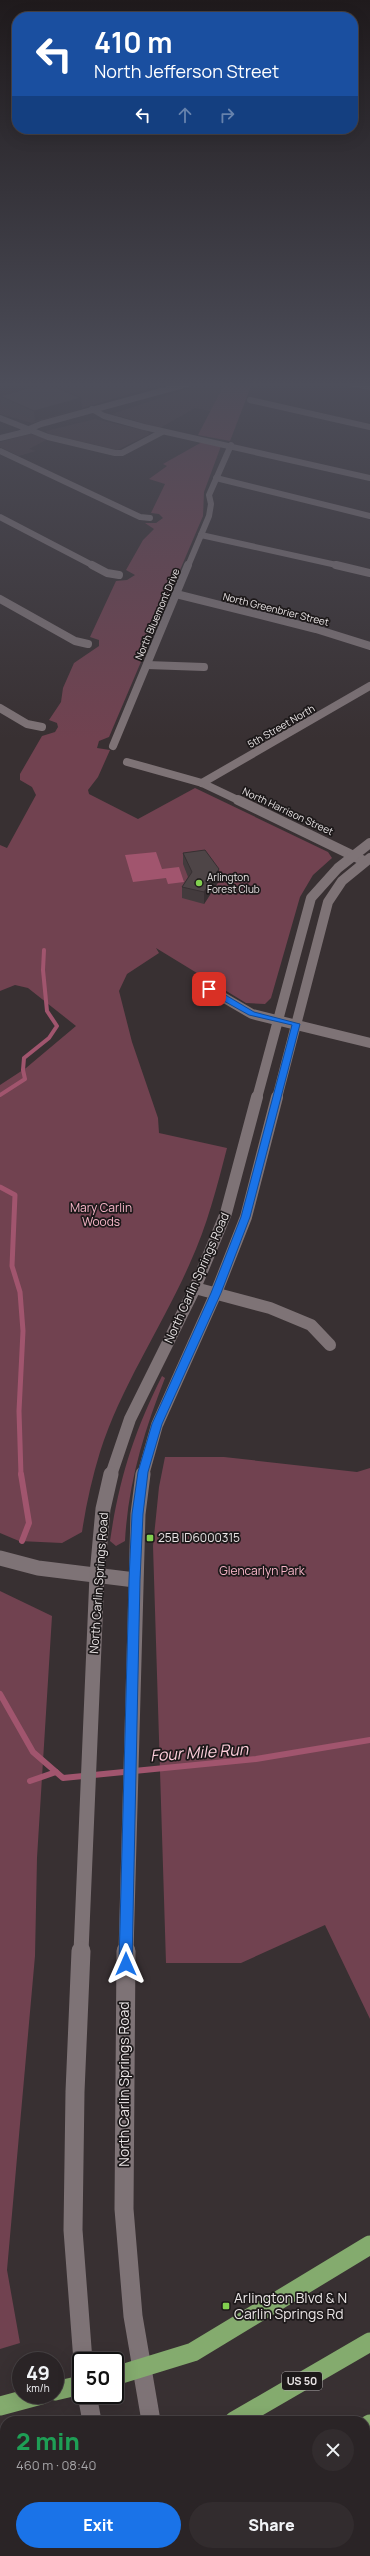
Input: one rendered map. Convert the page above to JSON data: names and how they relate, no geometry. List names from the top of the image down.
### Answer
{
  "streets": {
    "highway": ["US 50"],
    "street": [
      "North Greenbrier Street",
      "North Bluemont Drive",
      "5th Street North",
      "North Harrison Street",
      "North Carlin Springs Road"
    ]
  },
  "crossings": [
    ["North Greenbrier Street", "North Bluemont Drive"],
    ["5th Street North", "North Harrison Street"],
    ["North Harrison Street", "North Carlin Springs Road"]
  ],
  "water": ["Four Mile Run"],
  "parks": ["Mary Carlin Woods", "Glencarlyn Park"],
  "places": {
    "other": ["Arlington Forest Club"],
    "transit": ["25B ID6000315", "Arlington Blvd & N Carlin Springs Rd"]
  },
  "page": {
    "turn": ["410 m", "North Jefferson Street"],
    "speed": "49 km/h",
    "limit": "50",
    "heading": ["2 min", "460 m · 08:40"],
    "buttons": ["Exit", "Share"]
  }
}
